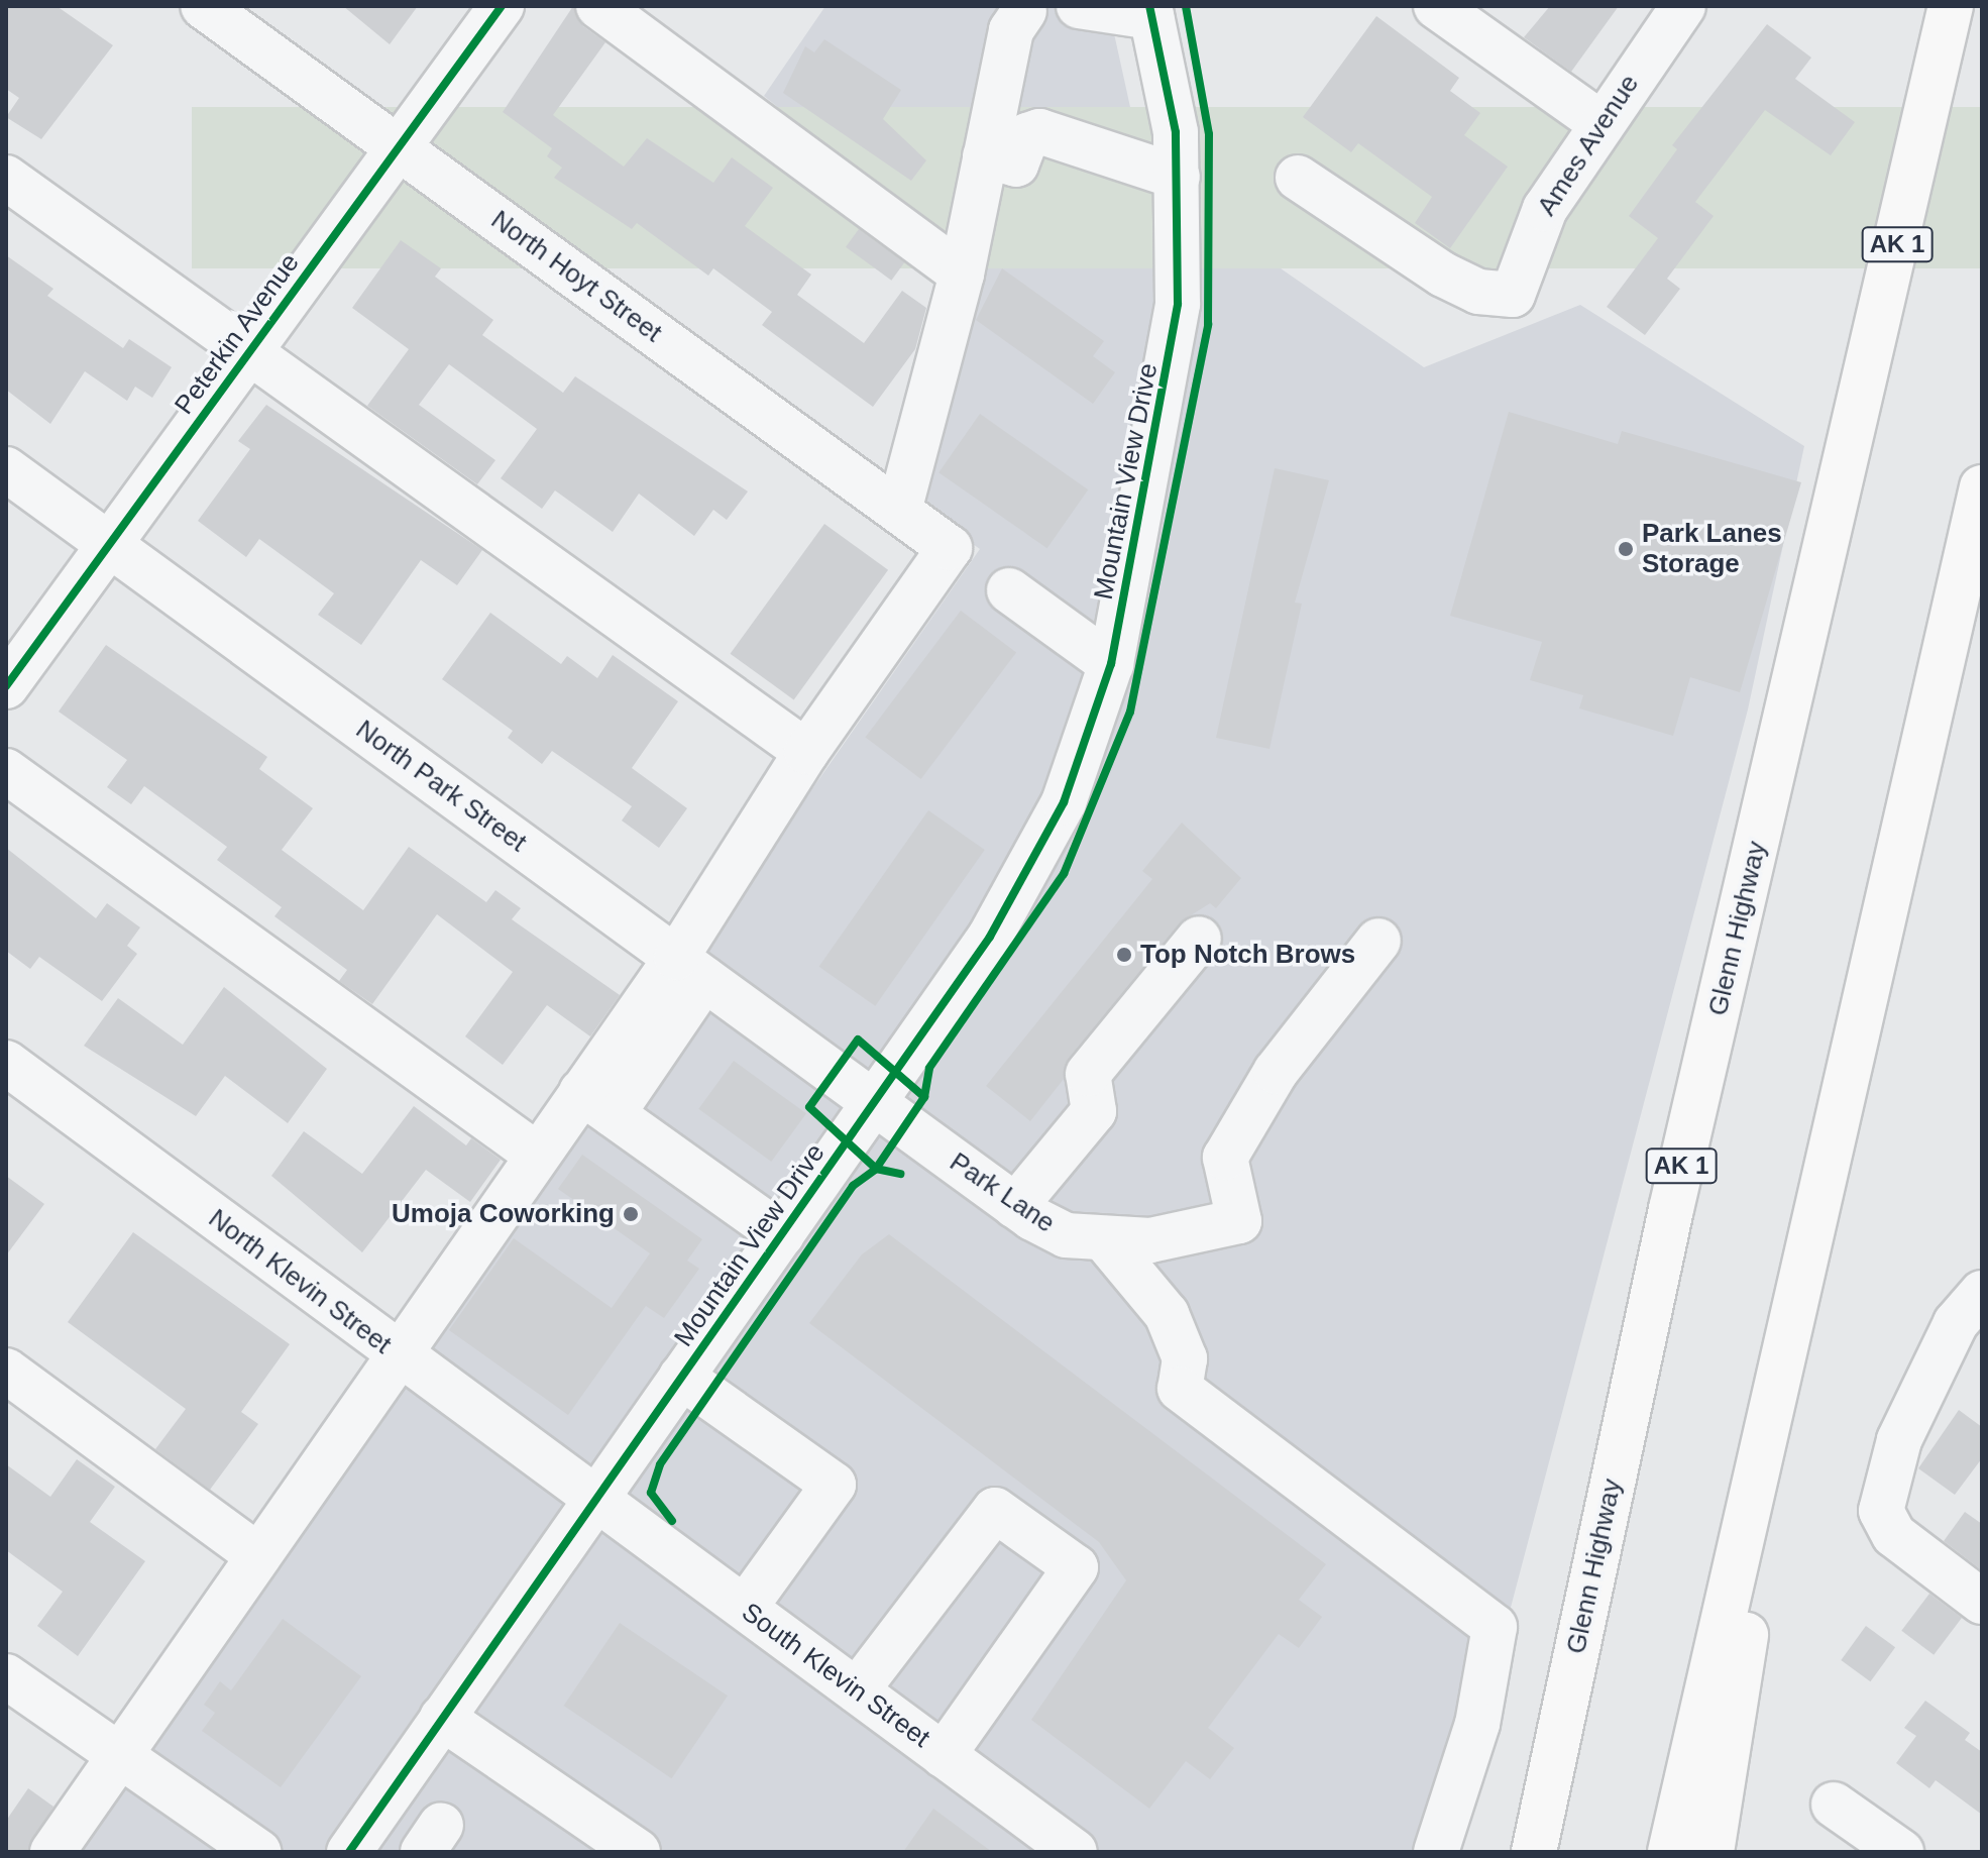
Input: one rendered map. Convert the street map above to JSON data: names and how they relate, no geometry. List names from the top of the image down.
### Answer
{
  "streets": {
    "highway": ["AK 1", "Glenn Highway"],
    "street": [
      "Ames Avenue",
      "North Hoyt Street",
      "Peterkin Avenue",
      "Mountain View Drive",
      "North Park Street",
      "Park Lane",
      "North Klevin Street",
      "South Klevin Street"
    ]
  },
  "crossings": [
    ["North Hoyt Street", "Peterkin Avenue"],
    ["Peterkin Avenue", "North Park Street"],
    ["Mountain View Drive", "North Park Street"],
    ["Mountain View Drive", "Park Lane"],
    ["Mountain View Drive", "North Klevin Street"],
    ["Mountain View Drive", "South Klevin Street"],
    ["North Park Street", "Park Lane"],
    ["North Klevin Street", "South Klevin Street"]
  ],
  "places": ["Park Lanes Storage", "Top Notch Brows", "Umoja Coworking"]
}
